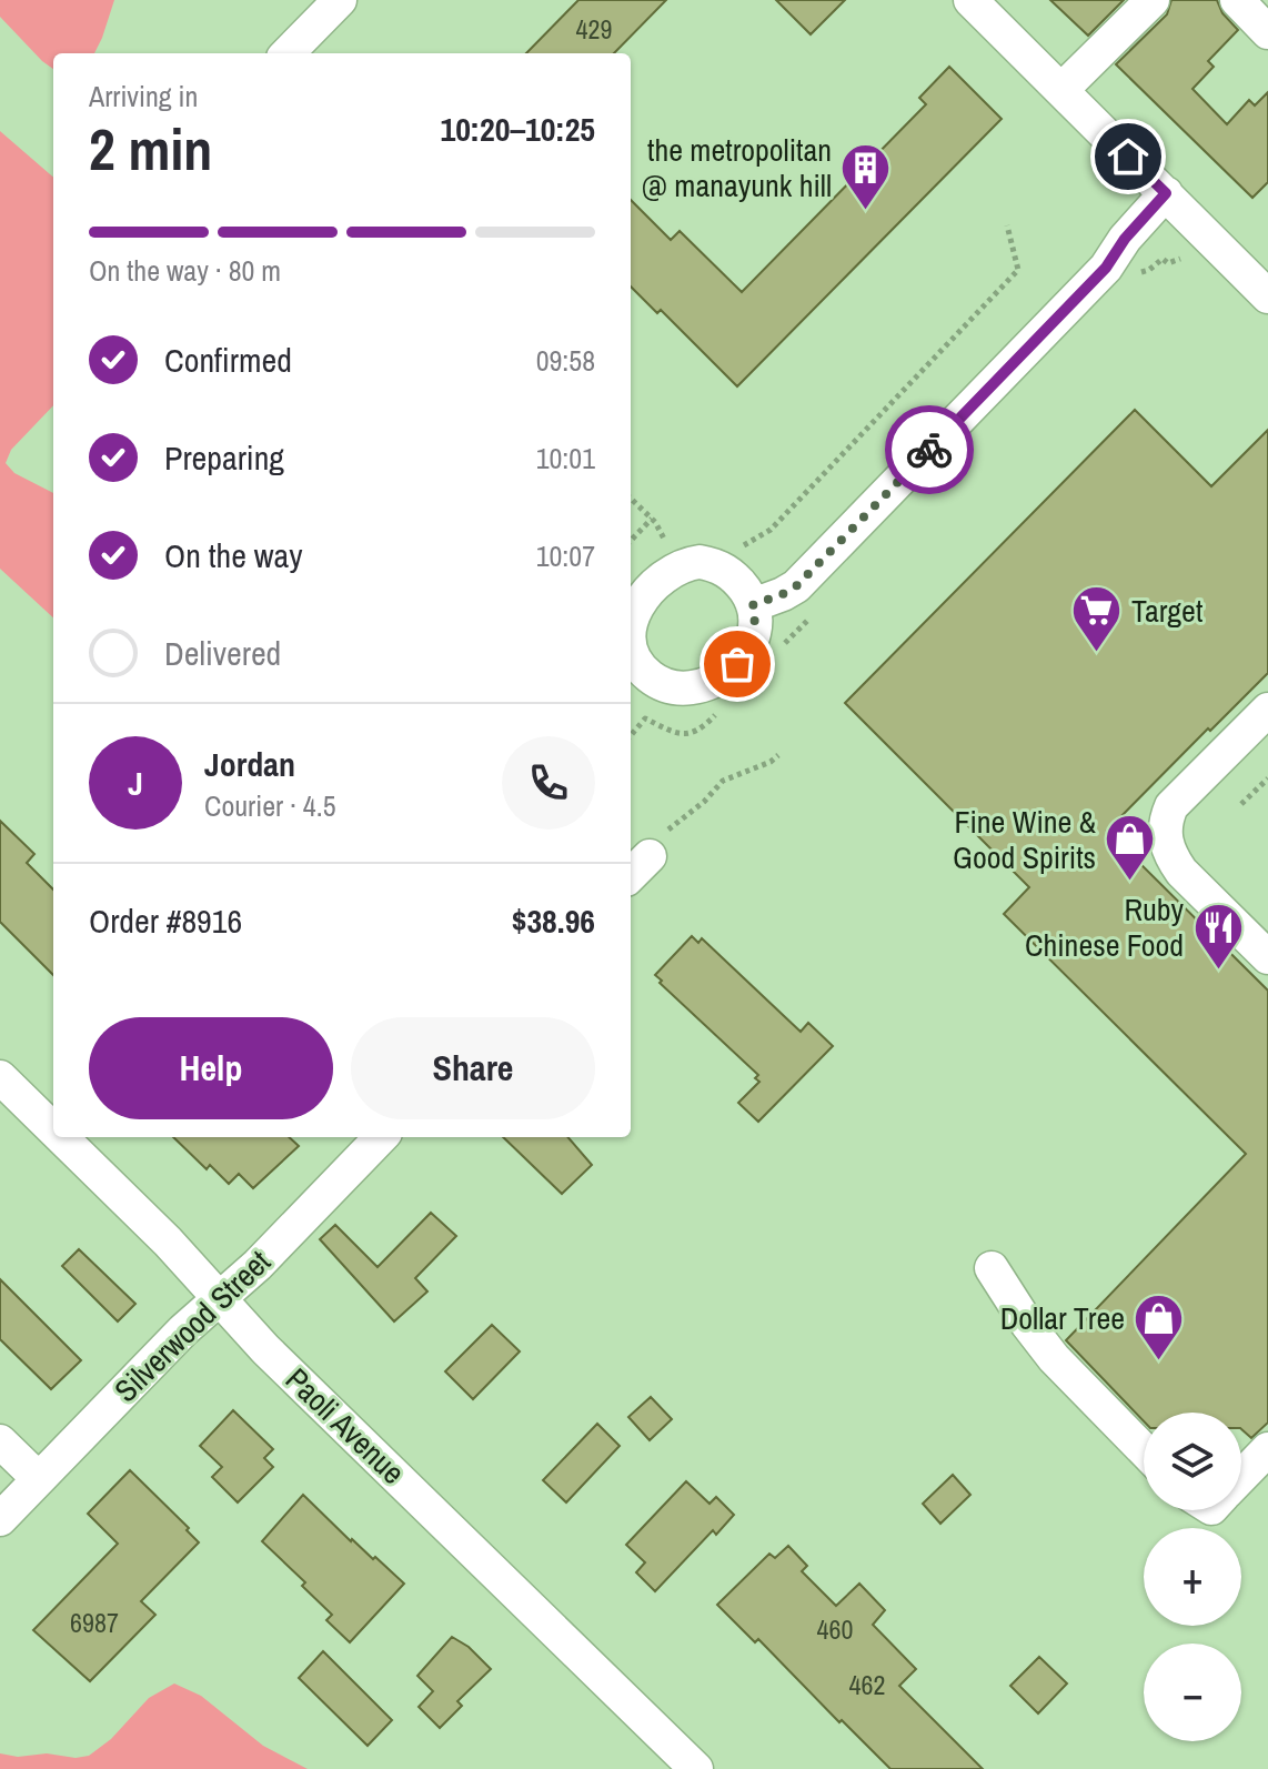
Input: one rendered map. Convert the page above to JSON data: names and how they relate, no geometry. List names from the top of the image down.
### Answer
{
  "streets": {
    "street": ["Silverwood Street", "Paoli Avenue"]
  },
  "crossings": [
    ["Silverwood Street", "Paoli Avenue"]
  ],
  "places": {
    "building": ["the metropolitan @ manayunk hill"],
    "supermarket": ["Target"],
    "shop": ["Fine Wine & Good Spirits", "Dollar Tree"],
    "restaurant": ["Ruby Chinese Food"]
  },
  "house_numbers": [
    "429",
    "6987",
    "460",
    "462"
  ],
  "page": {
    "heading": ["2 min", "Arriving in", "10:20–10:25"],
    "panel": [
      "Jordan",
      "Courier · 4.5",
      "Order #8916",
      "$38.96"
    ],
    "bar": "On the way · 80 m",
    "list": [
      ["Confirmed", "09:58"],
      ["Preparing", "10:01"],
      ["On the way", "10:07"],
      "Delivered"
    ],
    "round": "J",
    "buttons": ["Help", "Share"],
    "map_buttons": ["+", "−"]
  }
}
